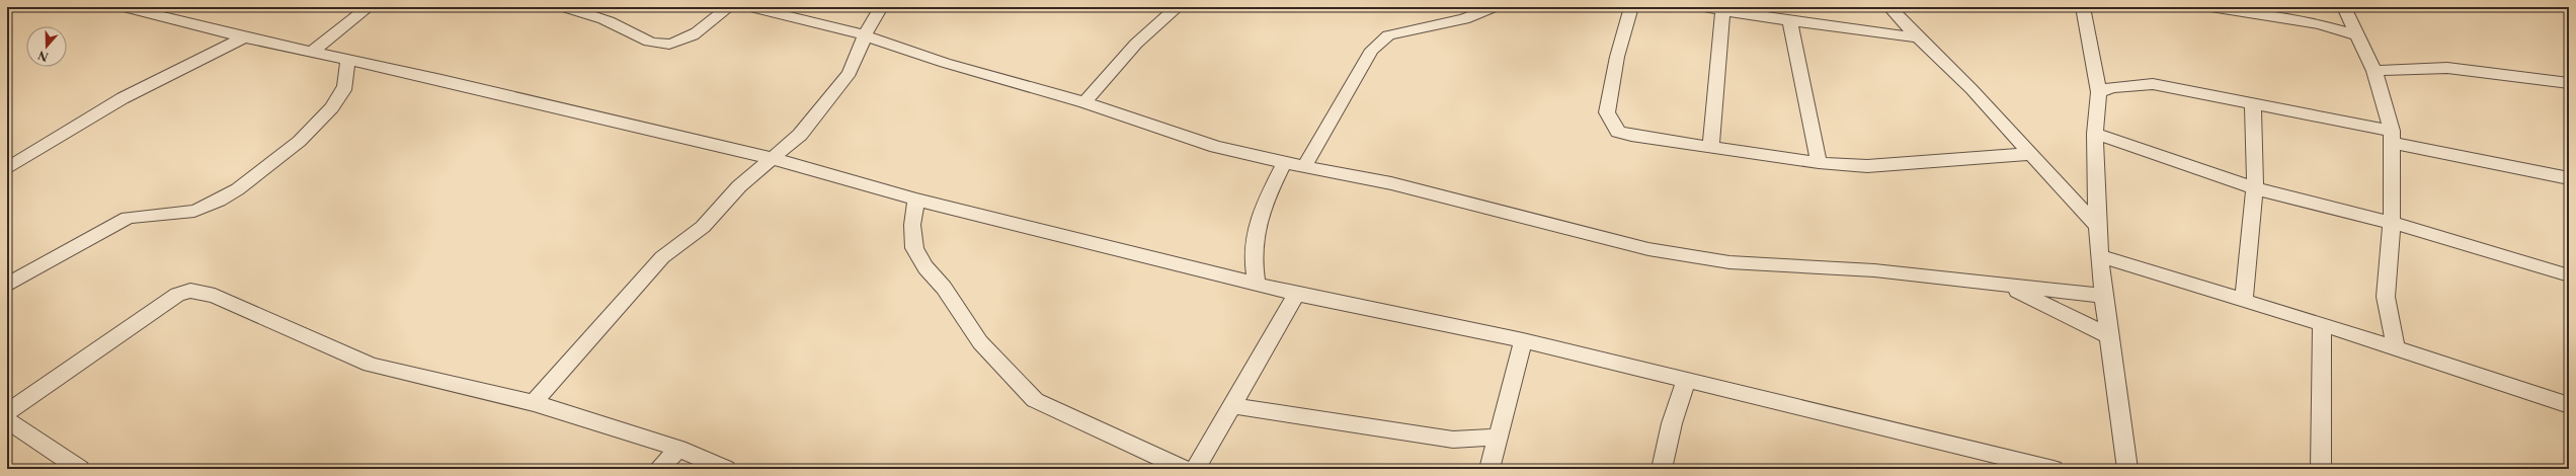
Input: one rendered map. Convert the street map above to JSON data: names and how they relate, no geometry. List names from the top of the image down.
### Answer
{
  "north": "bottom"
}
